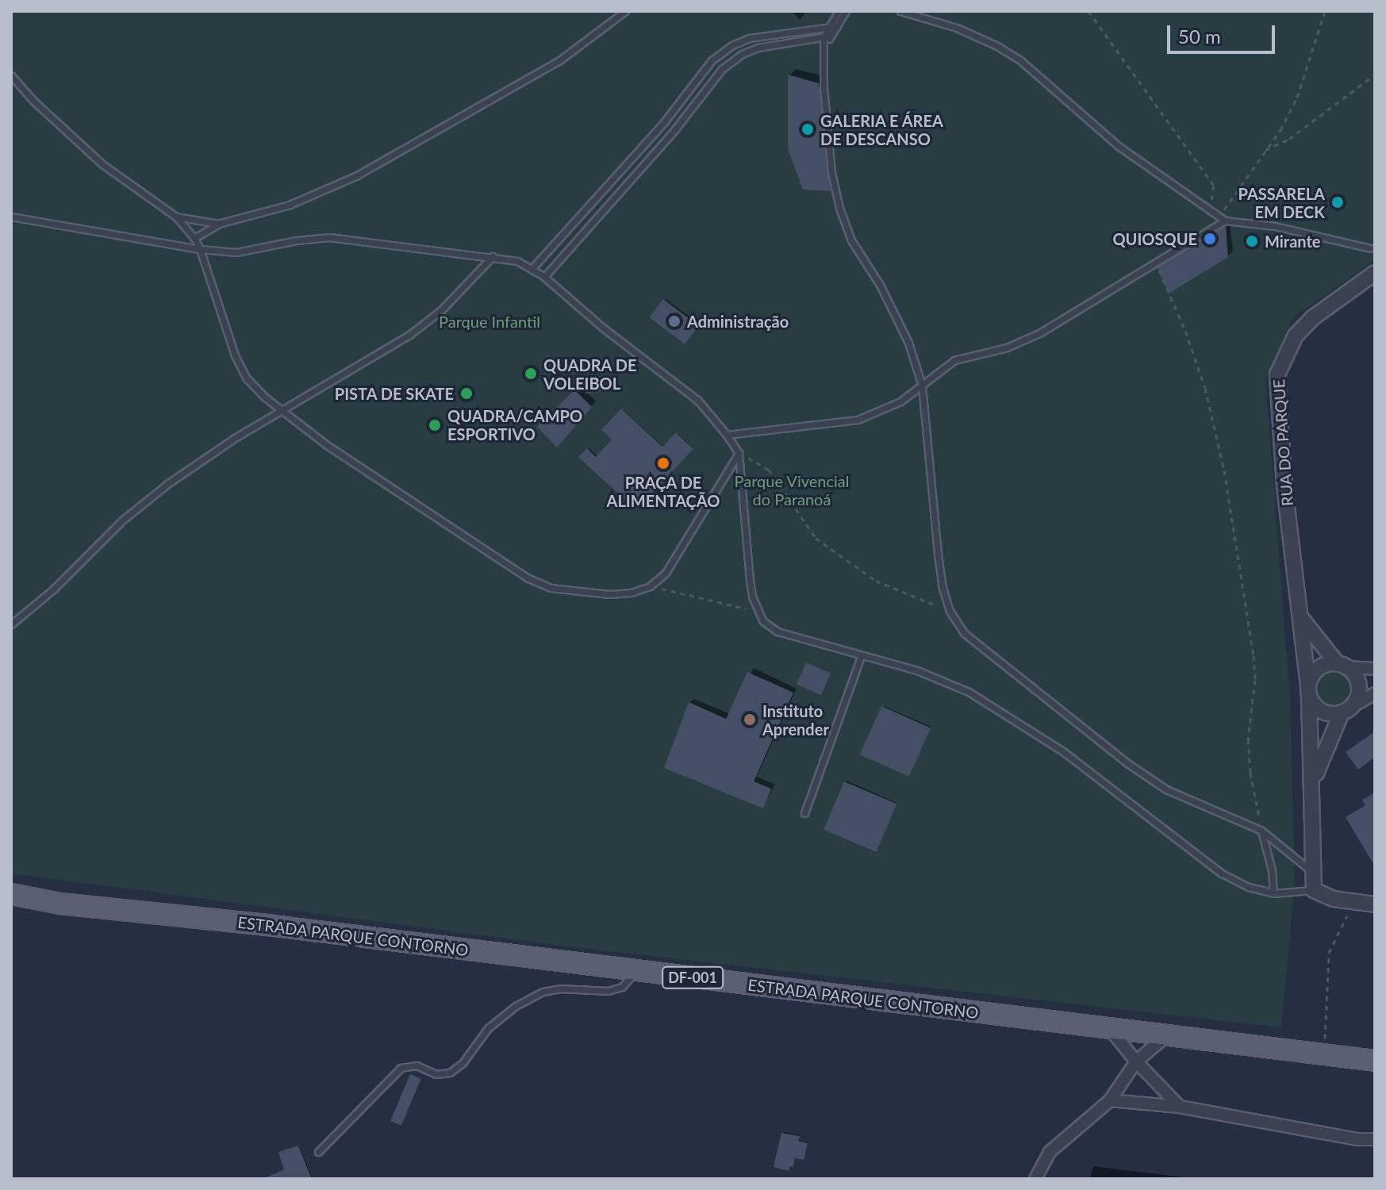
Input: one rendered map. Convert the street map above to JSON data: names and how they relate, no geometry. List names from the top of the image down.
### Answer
{
  "streets": {
    "main road": ["ESTRADA PARQUE CONTORNO", "DF-001"],
    "street": ["RUA DO PARQUE"]
  },
  "parks": ["Parque Infantil", "Parque Vivencial do Paranoá"],
  "places": [
    "GALERIA E ÁREA DE DESCANSO",
    "PASSARELA EM DECK",
    "QUIOSQUE",
    "Mirante",
    "Administração",
    "QUADRA DE VOLEIBOL",
    "PISTA DE SKATE",
    "QUADRA/CAMPO ESPORTIVO",
    "PRAÇA DE ALIMENTAÇÃO",
    "Instituto Aprender"
  ],
  "scale_bar": "50 m"
}
